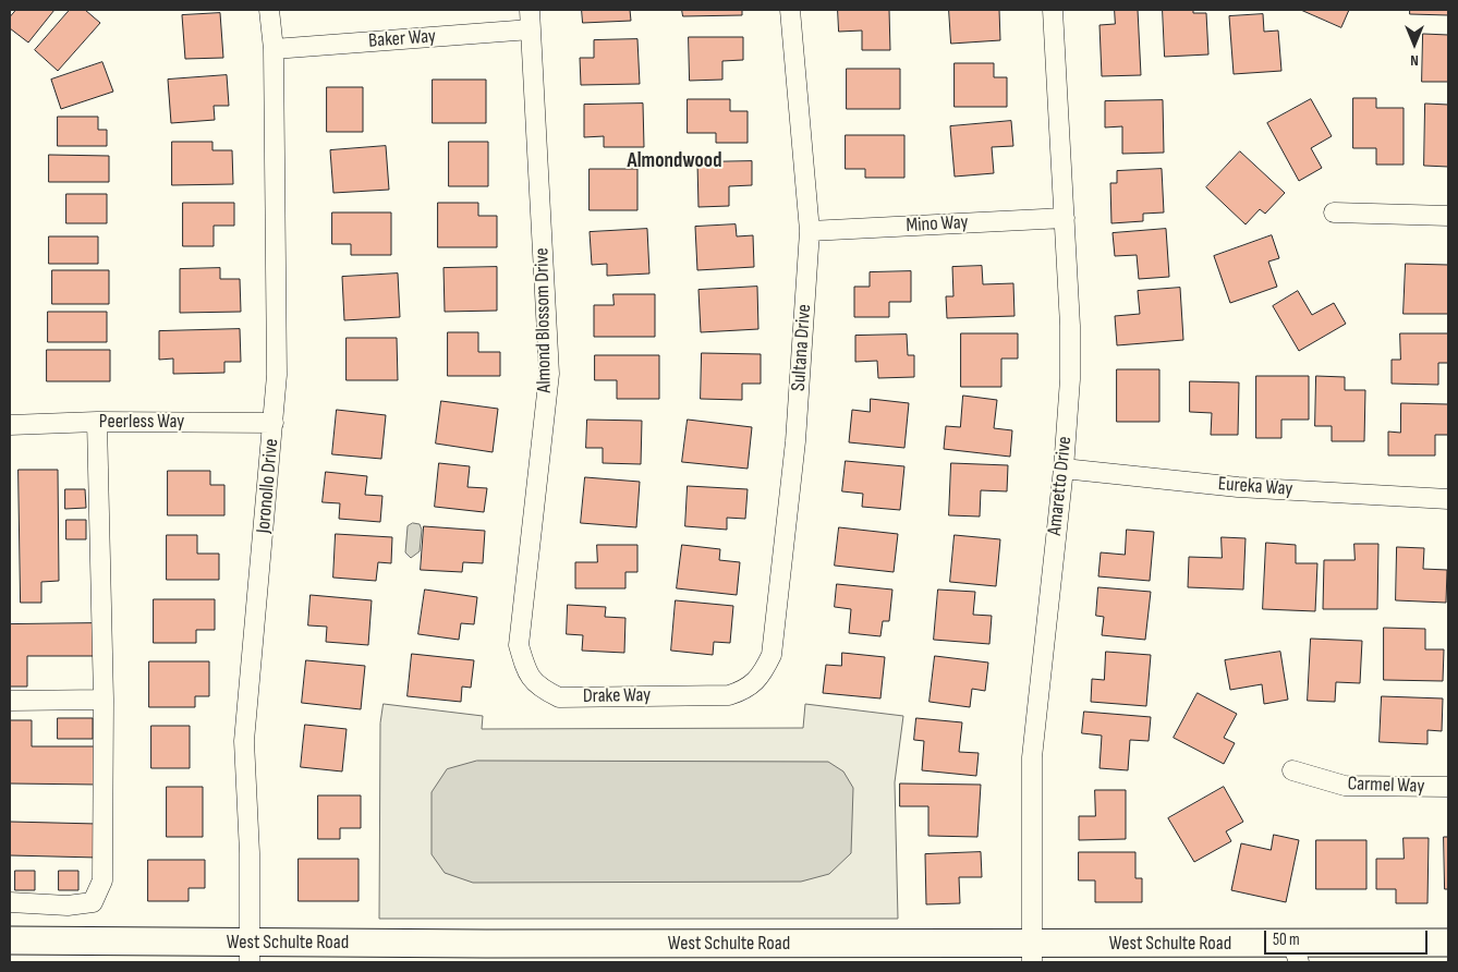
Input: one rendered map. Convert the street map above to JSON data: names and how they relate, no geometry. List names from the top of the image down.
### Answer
{
  "streets": {
    "main road": ["West Schulte Road"],
    "street": [
      "Baker Way",
      "Mino Way",
      "Almond Blossom Drive",
      "Sultana Drive",
      "Peerless Way",
      "Joronollo Drive",
      "Amaretto Drive",
      "Eureka Way",
      "Drake Way",
      "Carmel Way"
    ]
  },
  "crossings": [
    ["Baker Way", "Almond Blossom Drive"],
    ["Baker Way", "Joronollo Drive"],
    ["Mino Way", "Sultana Drive"],
    ["Mino Way", "Amaretto Drive"],
    ["Almond Blossom Drive", "Drake Way"],
    ["Sultana Drive", "Drake Way"],
    ["Peerless Way", "Joronollo Drive"],
    ["Joronollo Drive", "West Schulte Road"],
    ["Amaretto Drive", "Eureka Way"],
    ["Amaretto Drive", "West Schulte Road"]
  ],
  "districts": ["Almondwood"],
  "scale_bar": "50 m",
  "north": "bottom"
}
